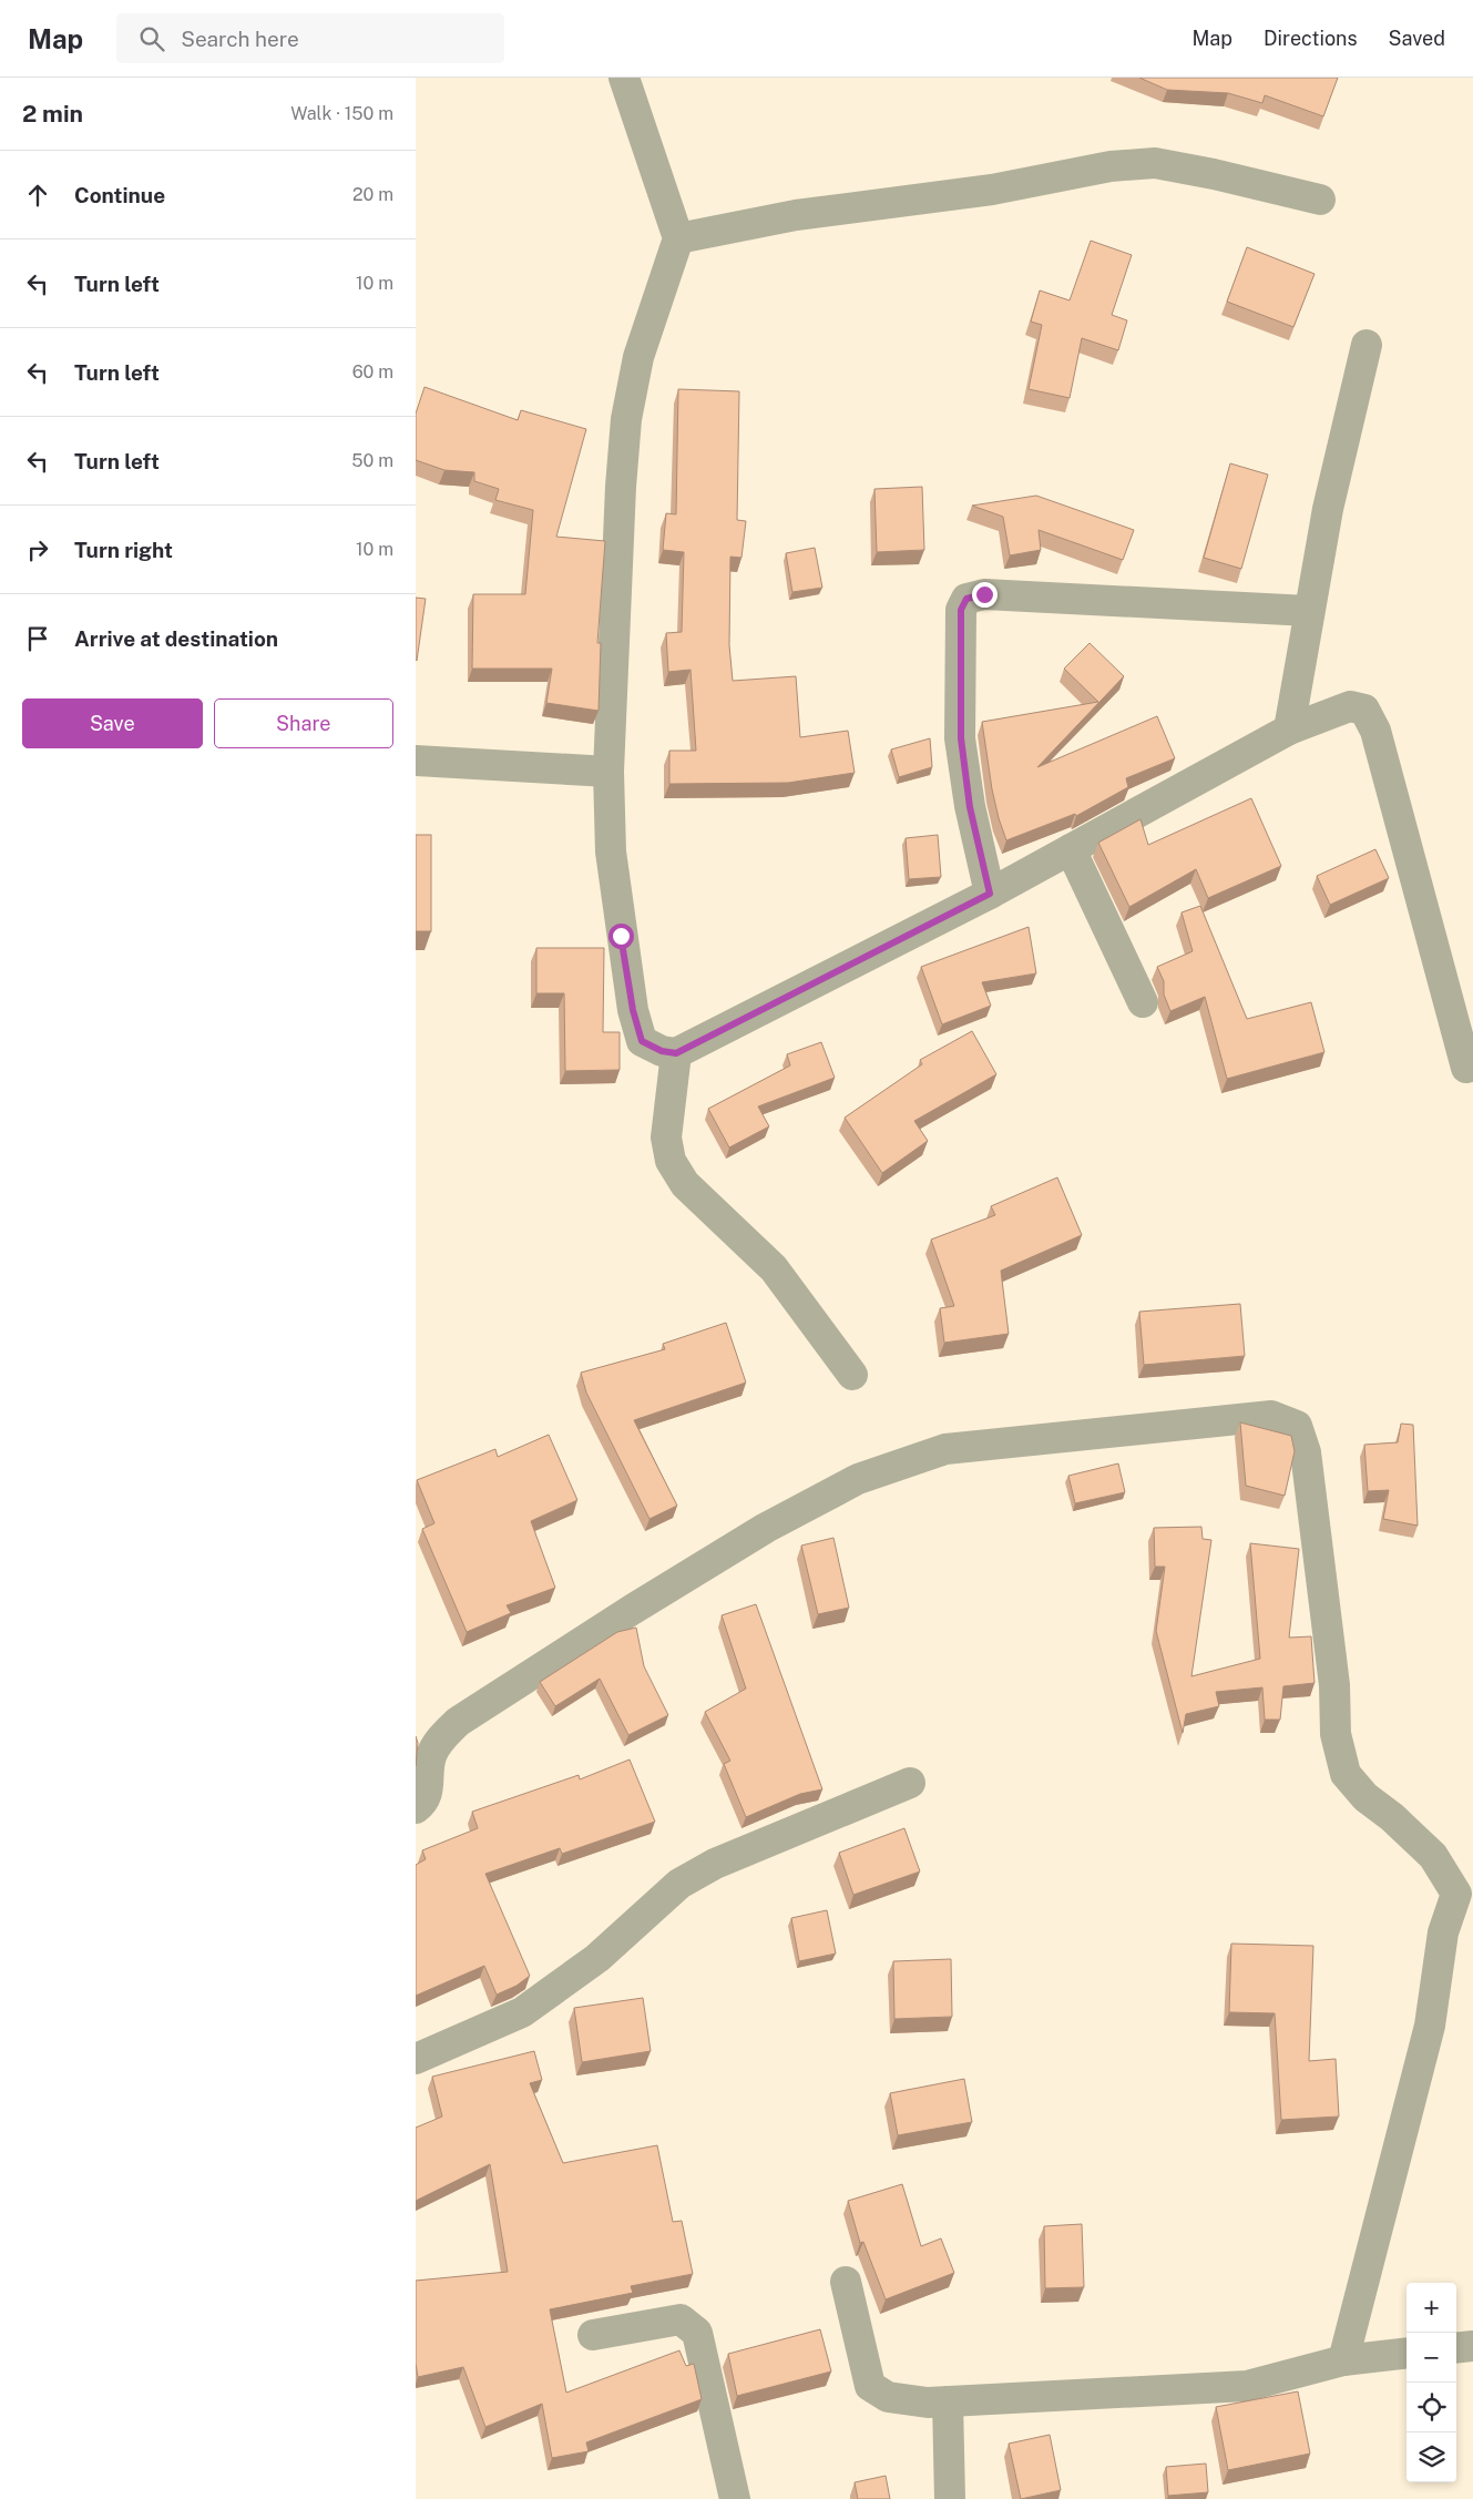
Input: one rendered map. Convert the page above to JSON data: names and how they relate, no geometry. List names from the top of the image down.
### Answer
{
  "page": {
    "header": "Map",
    "search": "Search here",
    "nav": ["Map", "Directions", "Saved"],
    "heading": ["2 min", "Walk · 150 m"],
    "list": [
      ["Continue", "20 m"],
      ["Turn left", "10 m"],
      ["Turn left", "60 m"],
      ["Turn left", "50 m"],
      ["Turn right", "10 m"],
      "Arrive at destination"
    ],
    "buttons": ["Save", "Share"],
    "map_buttons": ["+", "−"]
  }
}
